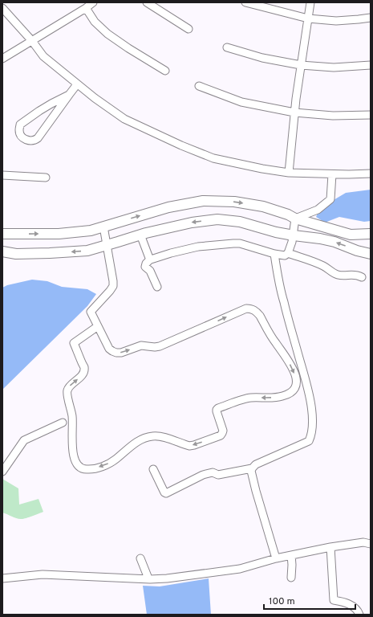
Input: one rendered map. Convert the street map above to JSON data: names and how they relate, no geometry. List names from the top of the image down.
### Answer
{
  "scale_bar": "100 m"
}
